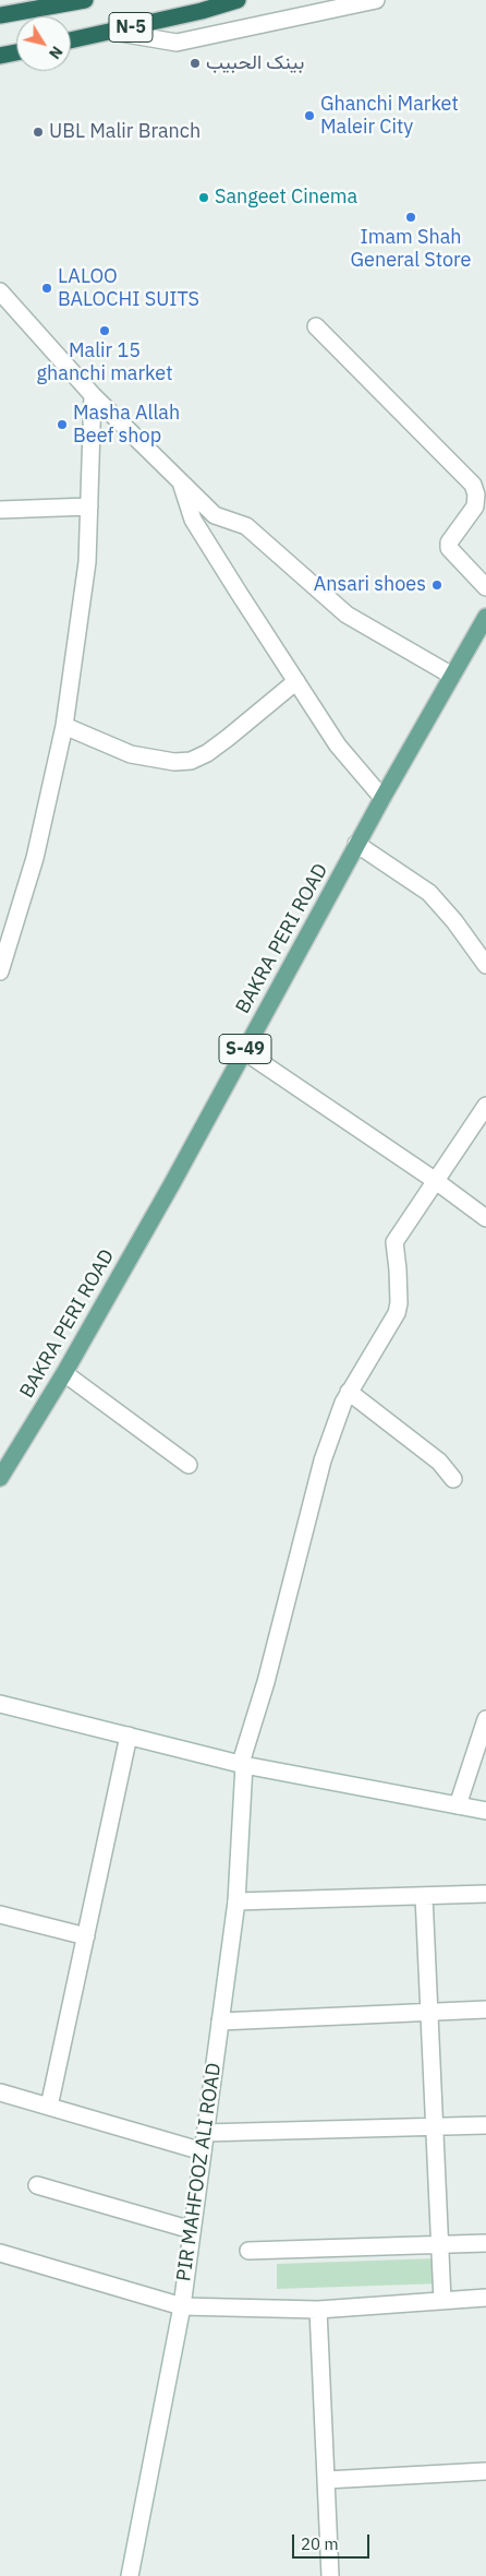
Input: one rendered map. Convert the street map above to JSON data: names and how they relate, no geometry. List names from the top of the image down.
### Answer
{
  "streets": {
    "highway": ["N-5"],
    "main road": ["BAKRA PERI ROAD", "S-49"],
    "street": ["PIR MAHFOOZ ALI ROAD"]
  },
  "places": [
    "بينک الحبيب",
    "Ghanchi Market Maleir City",
    "UBL Malir Branch",
    "Sangeet Cinema",
    "Imam Shah General Store",
    "LALOO BALOCHI SUITS",
    "Malir 15 ghanchi market",
    "Masha Allah Beef shop",
    "Ansari shoes"
  ],
  "scale_bar": "20 m",
  "north": "bottom right"
}
